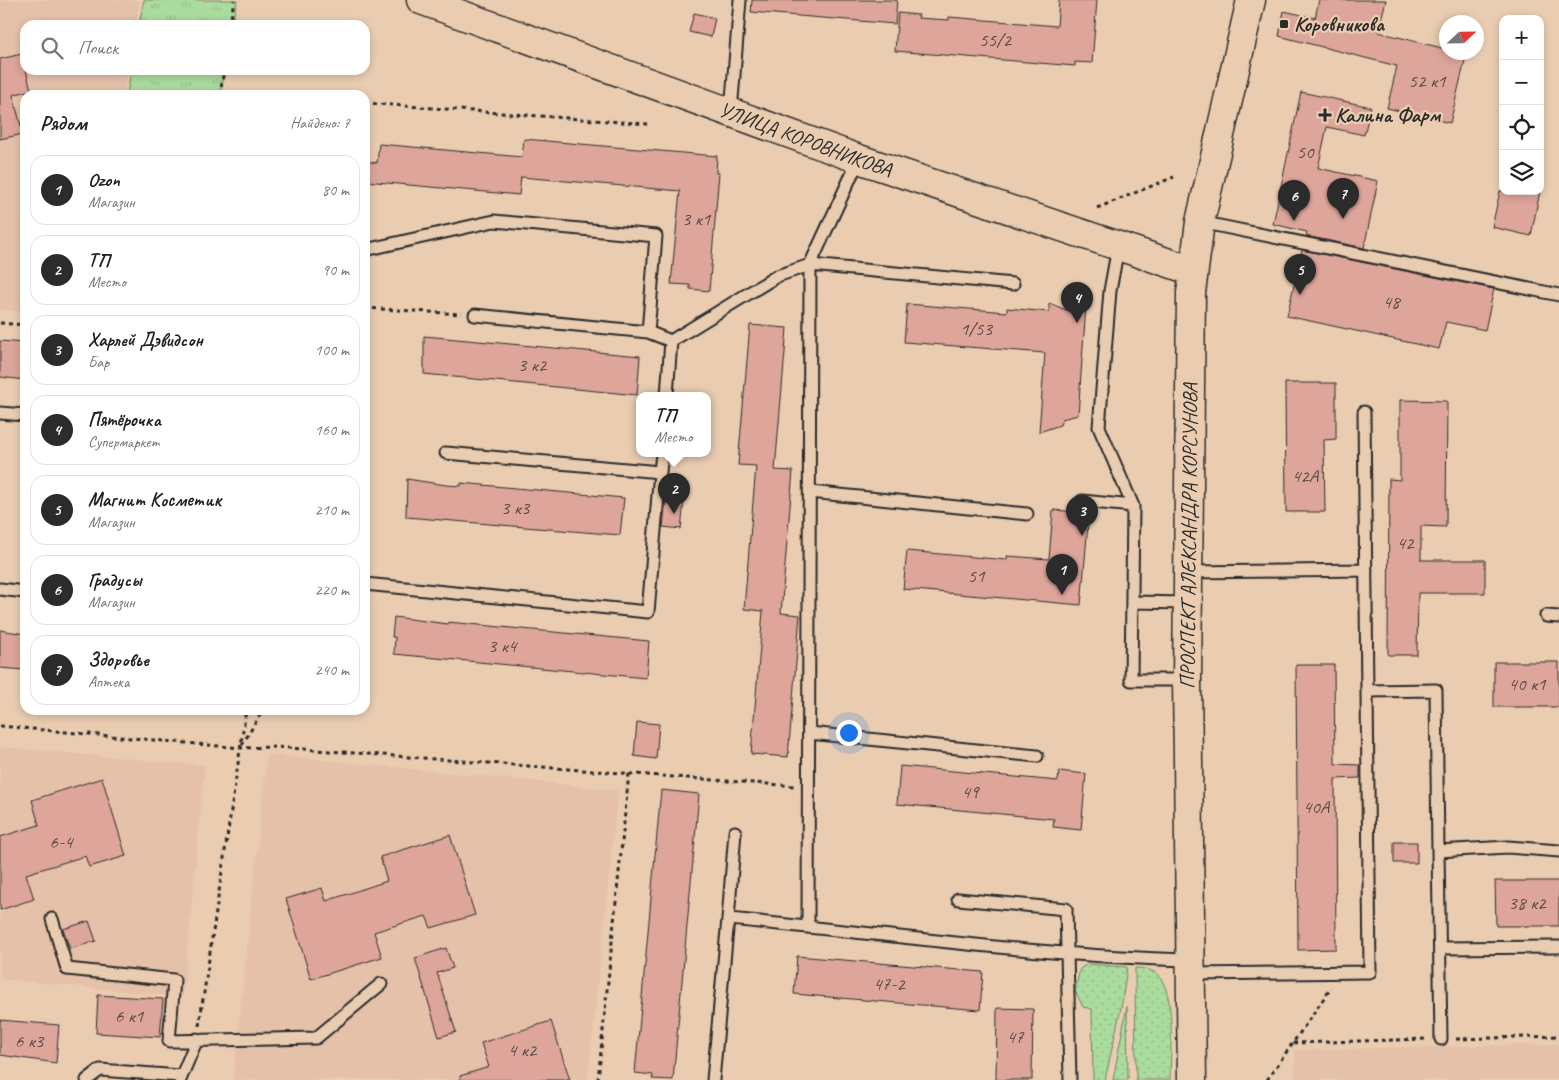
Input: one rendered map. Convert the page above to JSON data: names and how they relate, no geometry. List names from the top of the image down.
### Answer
{
  "streets": {
    "street": ["УЛИЦА КОРОВНИКОВА", "ПРОСПЕКТ АЛЕКСАНДРА КОРСУНОВА"]
  },
  "crossings": [
    ["УЛИЦА КОРОВНИКОВА", "ПРОСПЕКТ АЛЕКСАНДРА КОРСУНОВА"]
  ],
  "places": {
    "transit": ["Коровникова"],
    "health": ["Калина Фарм"]
  },
  "house_numbers": [
    "55/2",
    "52 к1",
    "50",
    "3 к1",
    "48",
    "1/53",
    "3 к2",
    "42А",
    "3 к3",
    "42",
    "51",
    "3 к4",
    "40 к1",
    "49",
    "40А",
    "6-4",
    "38 к2",
    "47-2",
    "6 к1",
    "47",
    "6 к3",
    "4 к2"
  ],
  "north": "right",
  "page": {
    "map_buttons": ["+", "−"],
    "search": "Поиск",
    "heading": ["Рядом", "Найдено: 7"],
    "list": [
      {
        "mark": "1",
        "name": "Ozon",
        "note": "Магазин",
        "value": "80 m"
      },
      {
        "mark": "2",
        "name": "ТП",
        "note": "Место",
        "value": "90 m"
      },
      {
        "mark": "3",
        "name": "Харлей Дэвидсон",
        "note": "Бар",
        "value": "100 m"
      },
      {
        "mark": "4",
        "name": "Пятёрочка",
        "note": "Супермаркет",
        "value": "160 m"
      },
      {
        "mark": "5",
        "name": "Магнит Косметик",
        "note": "Магазин",
        "value": "210 m"
      },
      {
        "mark": "6",
        "name": "Градусы",
        "note": "Магазин",
        "value": "220 m"
      },
      {
        "mark": "7",
        "name": "Здоровье",
        "note": "Аптека",
        "value": "240 m"
      }
    ],
    "pins": [
      "7",
      "6",
      "5",
      "4",
      "2",
      "3",
      "1"
    ],
    "popup": ["ТП", "Место"]
  }
}
